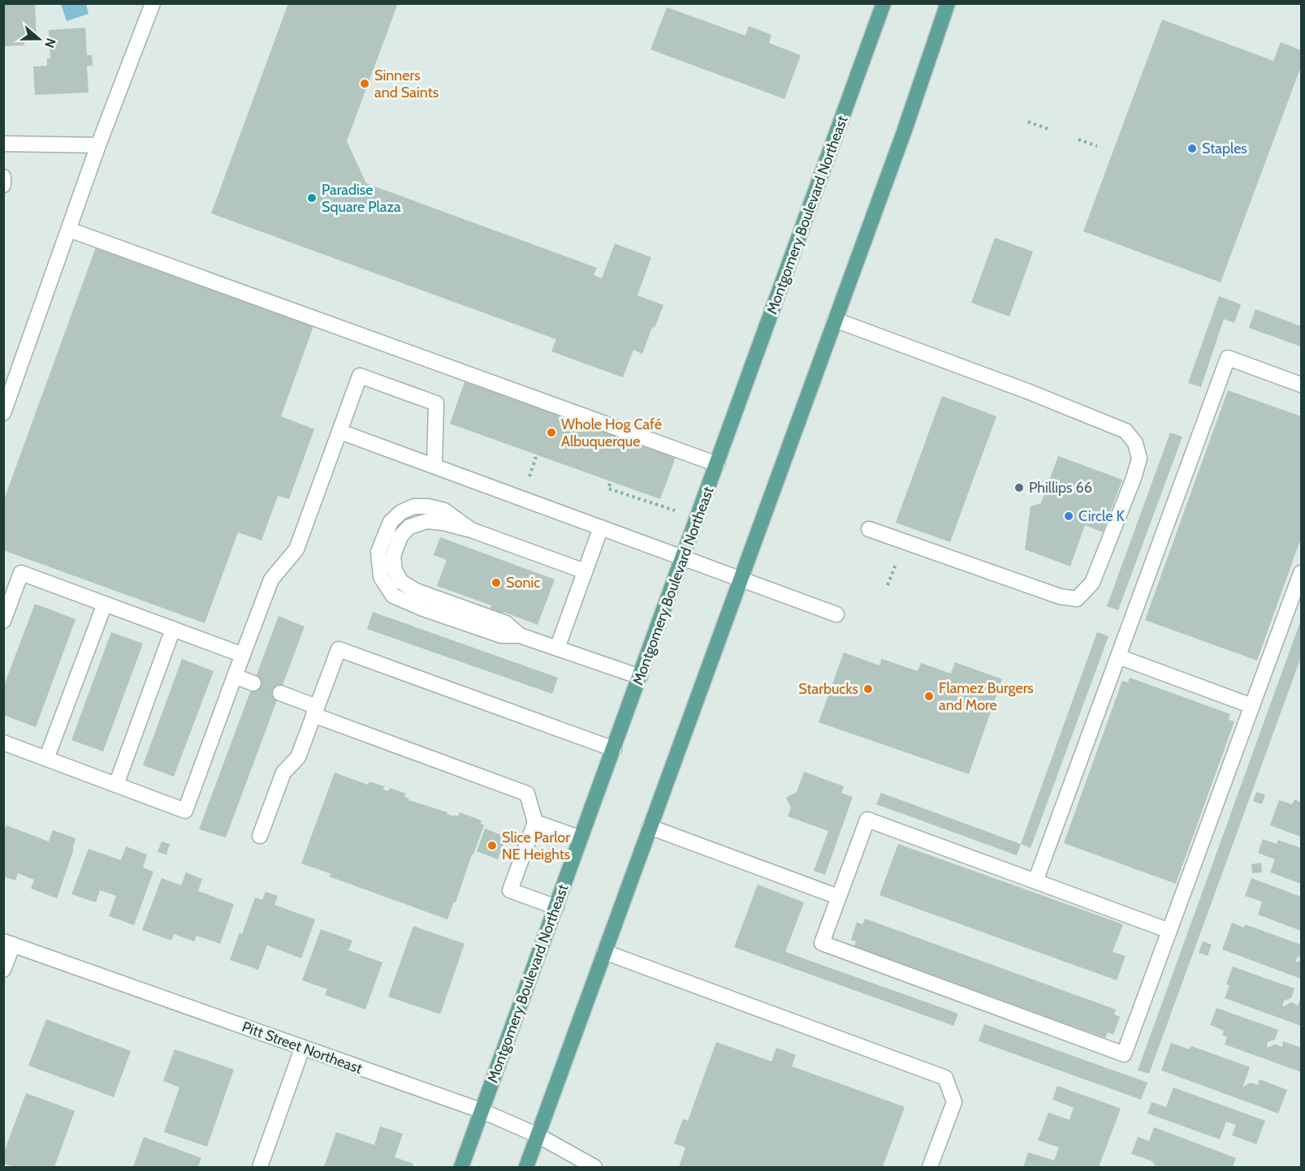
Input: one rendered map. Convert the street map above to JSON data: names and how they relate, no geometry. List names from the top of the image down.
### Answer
{
  "streets": {
    "main road": ["Montgomery Boulevard Northeast"],
    "street": ["Pitt Street Northeast"]
  },
  "crossings": [
    ["Montgomery Boulevard Northeast", "Pitt Street Northeast"]
  ],
  "places": [
    "Sinners and Saints",
    "Staples",
    "Paradise Square Plaza",
    "Whole Hog Café Albuquerque",
    "Phillips 66",
    "Circle K",
    "Sonic",
    "Starbucks",
    "Flamez Burgers and More",
    "Slice Parlor NE Heights"
  ],
  "north": "right"
}
